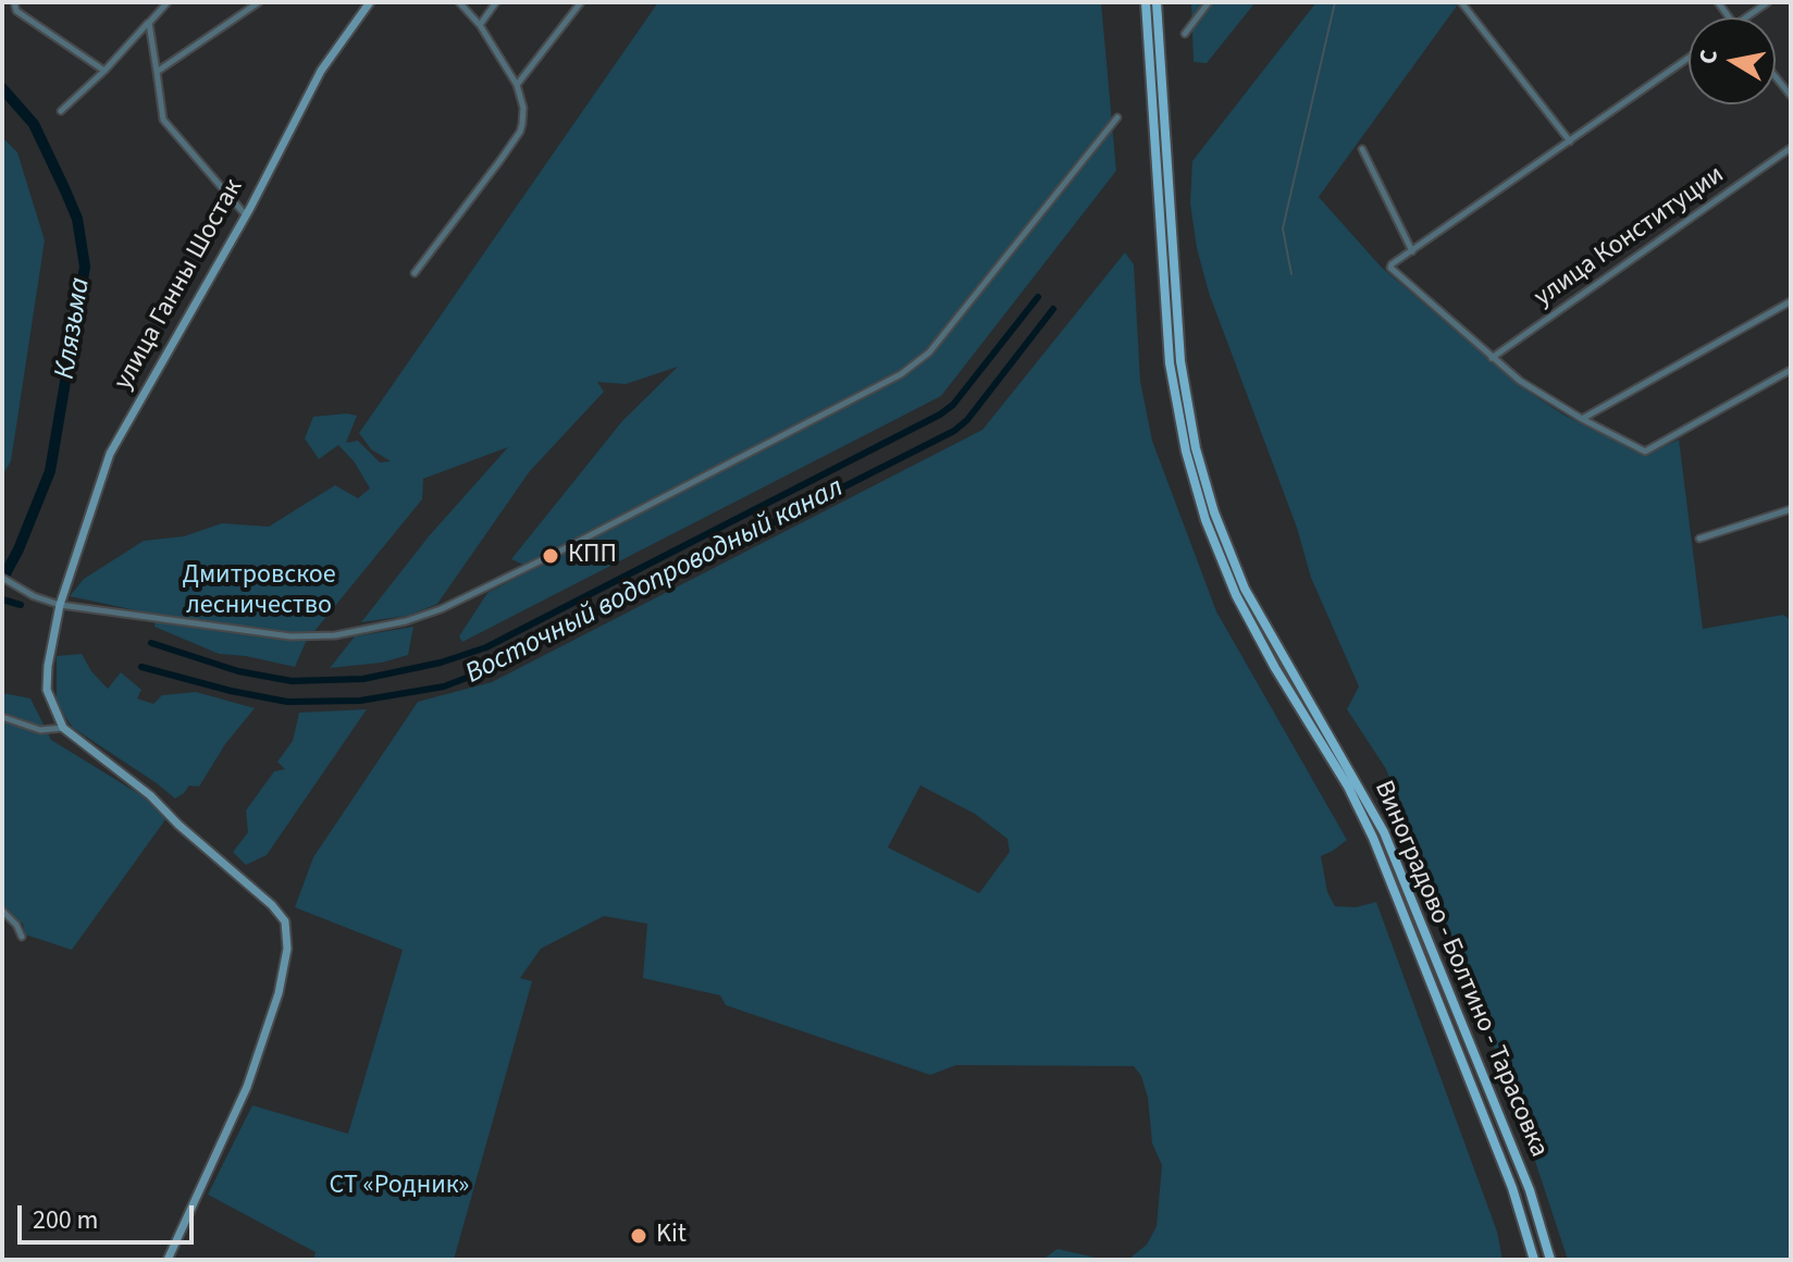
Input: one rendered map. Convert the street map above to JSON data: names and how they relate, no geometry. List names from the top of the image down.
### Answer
{
  "streets": {
    "main road": ["улица Ганны Шостак", "Виноградово - Болтино - Тарасовка"],
    "street": ["улица Конституции"]
  },
  "water": ["Клязьма", "Восточный водопроводный канал"],
  "parks": ["Дмитровское лесничество", "СТ «Родник»"],
  "places": ["КПП", "Kit"],
  "scale_bar": "200 m",
  "north": "left"
}
